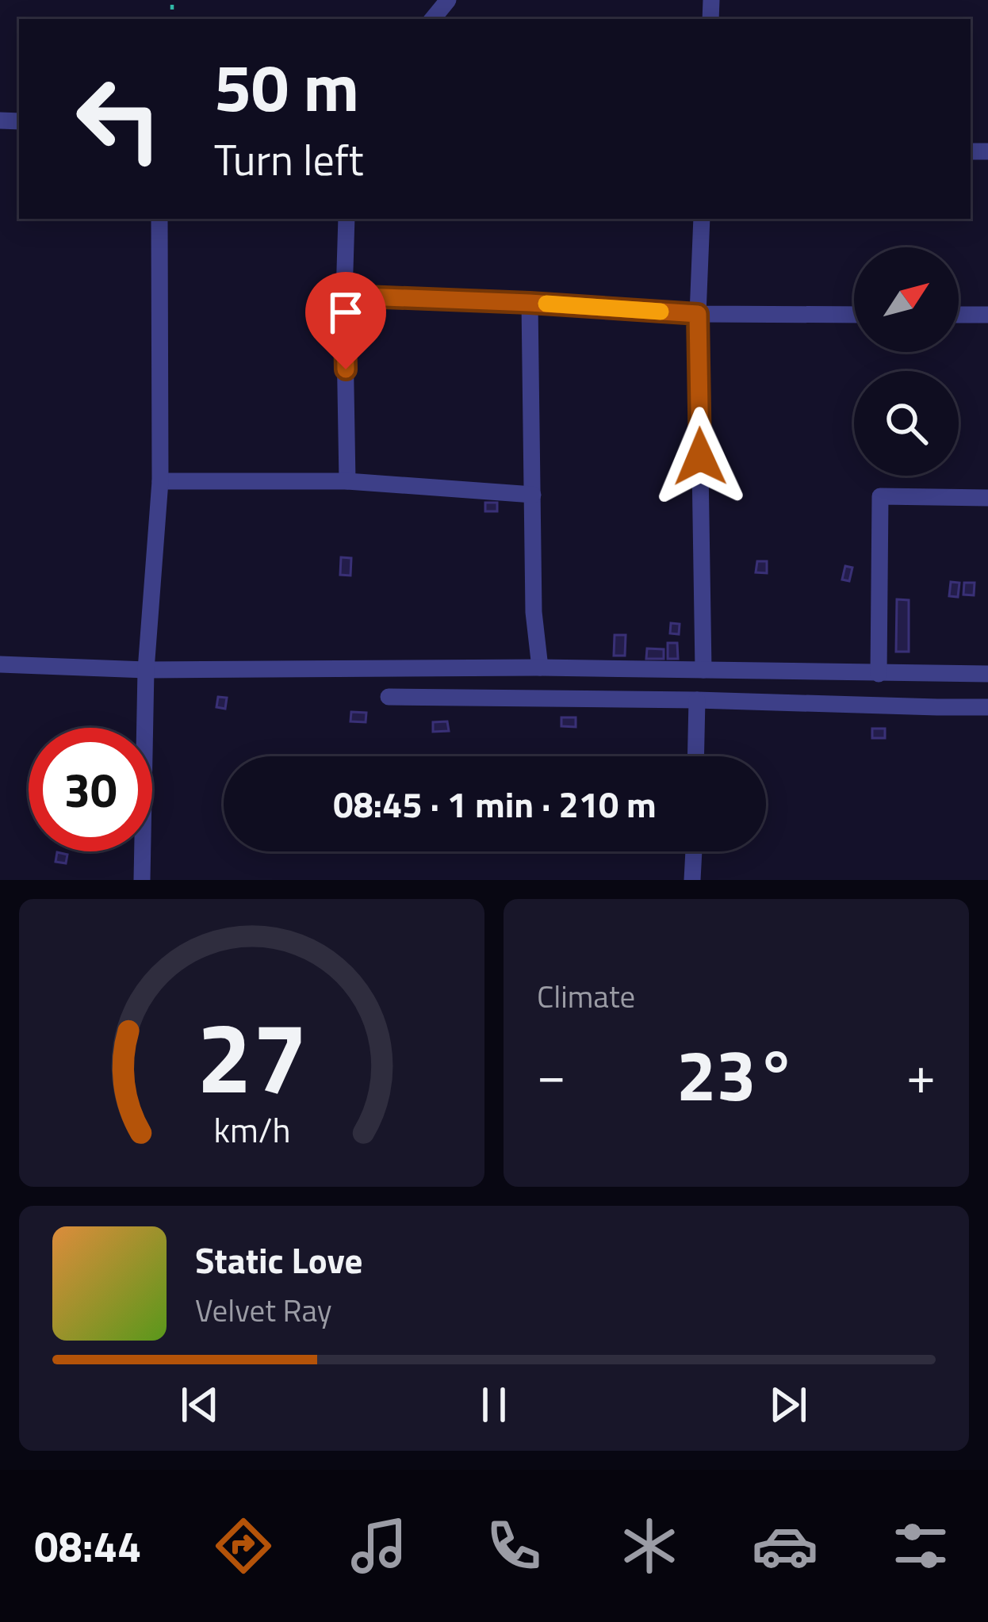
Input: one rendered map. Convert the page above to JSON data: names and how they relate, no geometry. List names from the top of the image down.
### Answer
{
  "north": "top right",
  "page": {
    "turn": ["50 m", "Turn left"],
    "limit": "30",
    "trip": "08:45 · 1 min · 210 m",
    "tile": "Climate",
    "heat": ["−", "23°", "+"],
    "song": ["Static Love", "Velvet Ray"],
    "tabs": "08:44",
    "gauge": ["27", "km/h"]
  }
}
